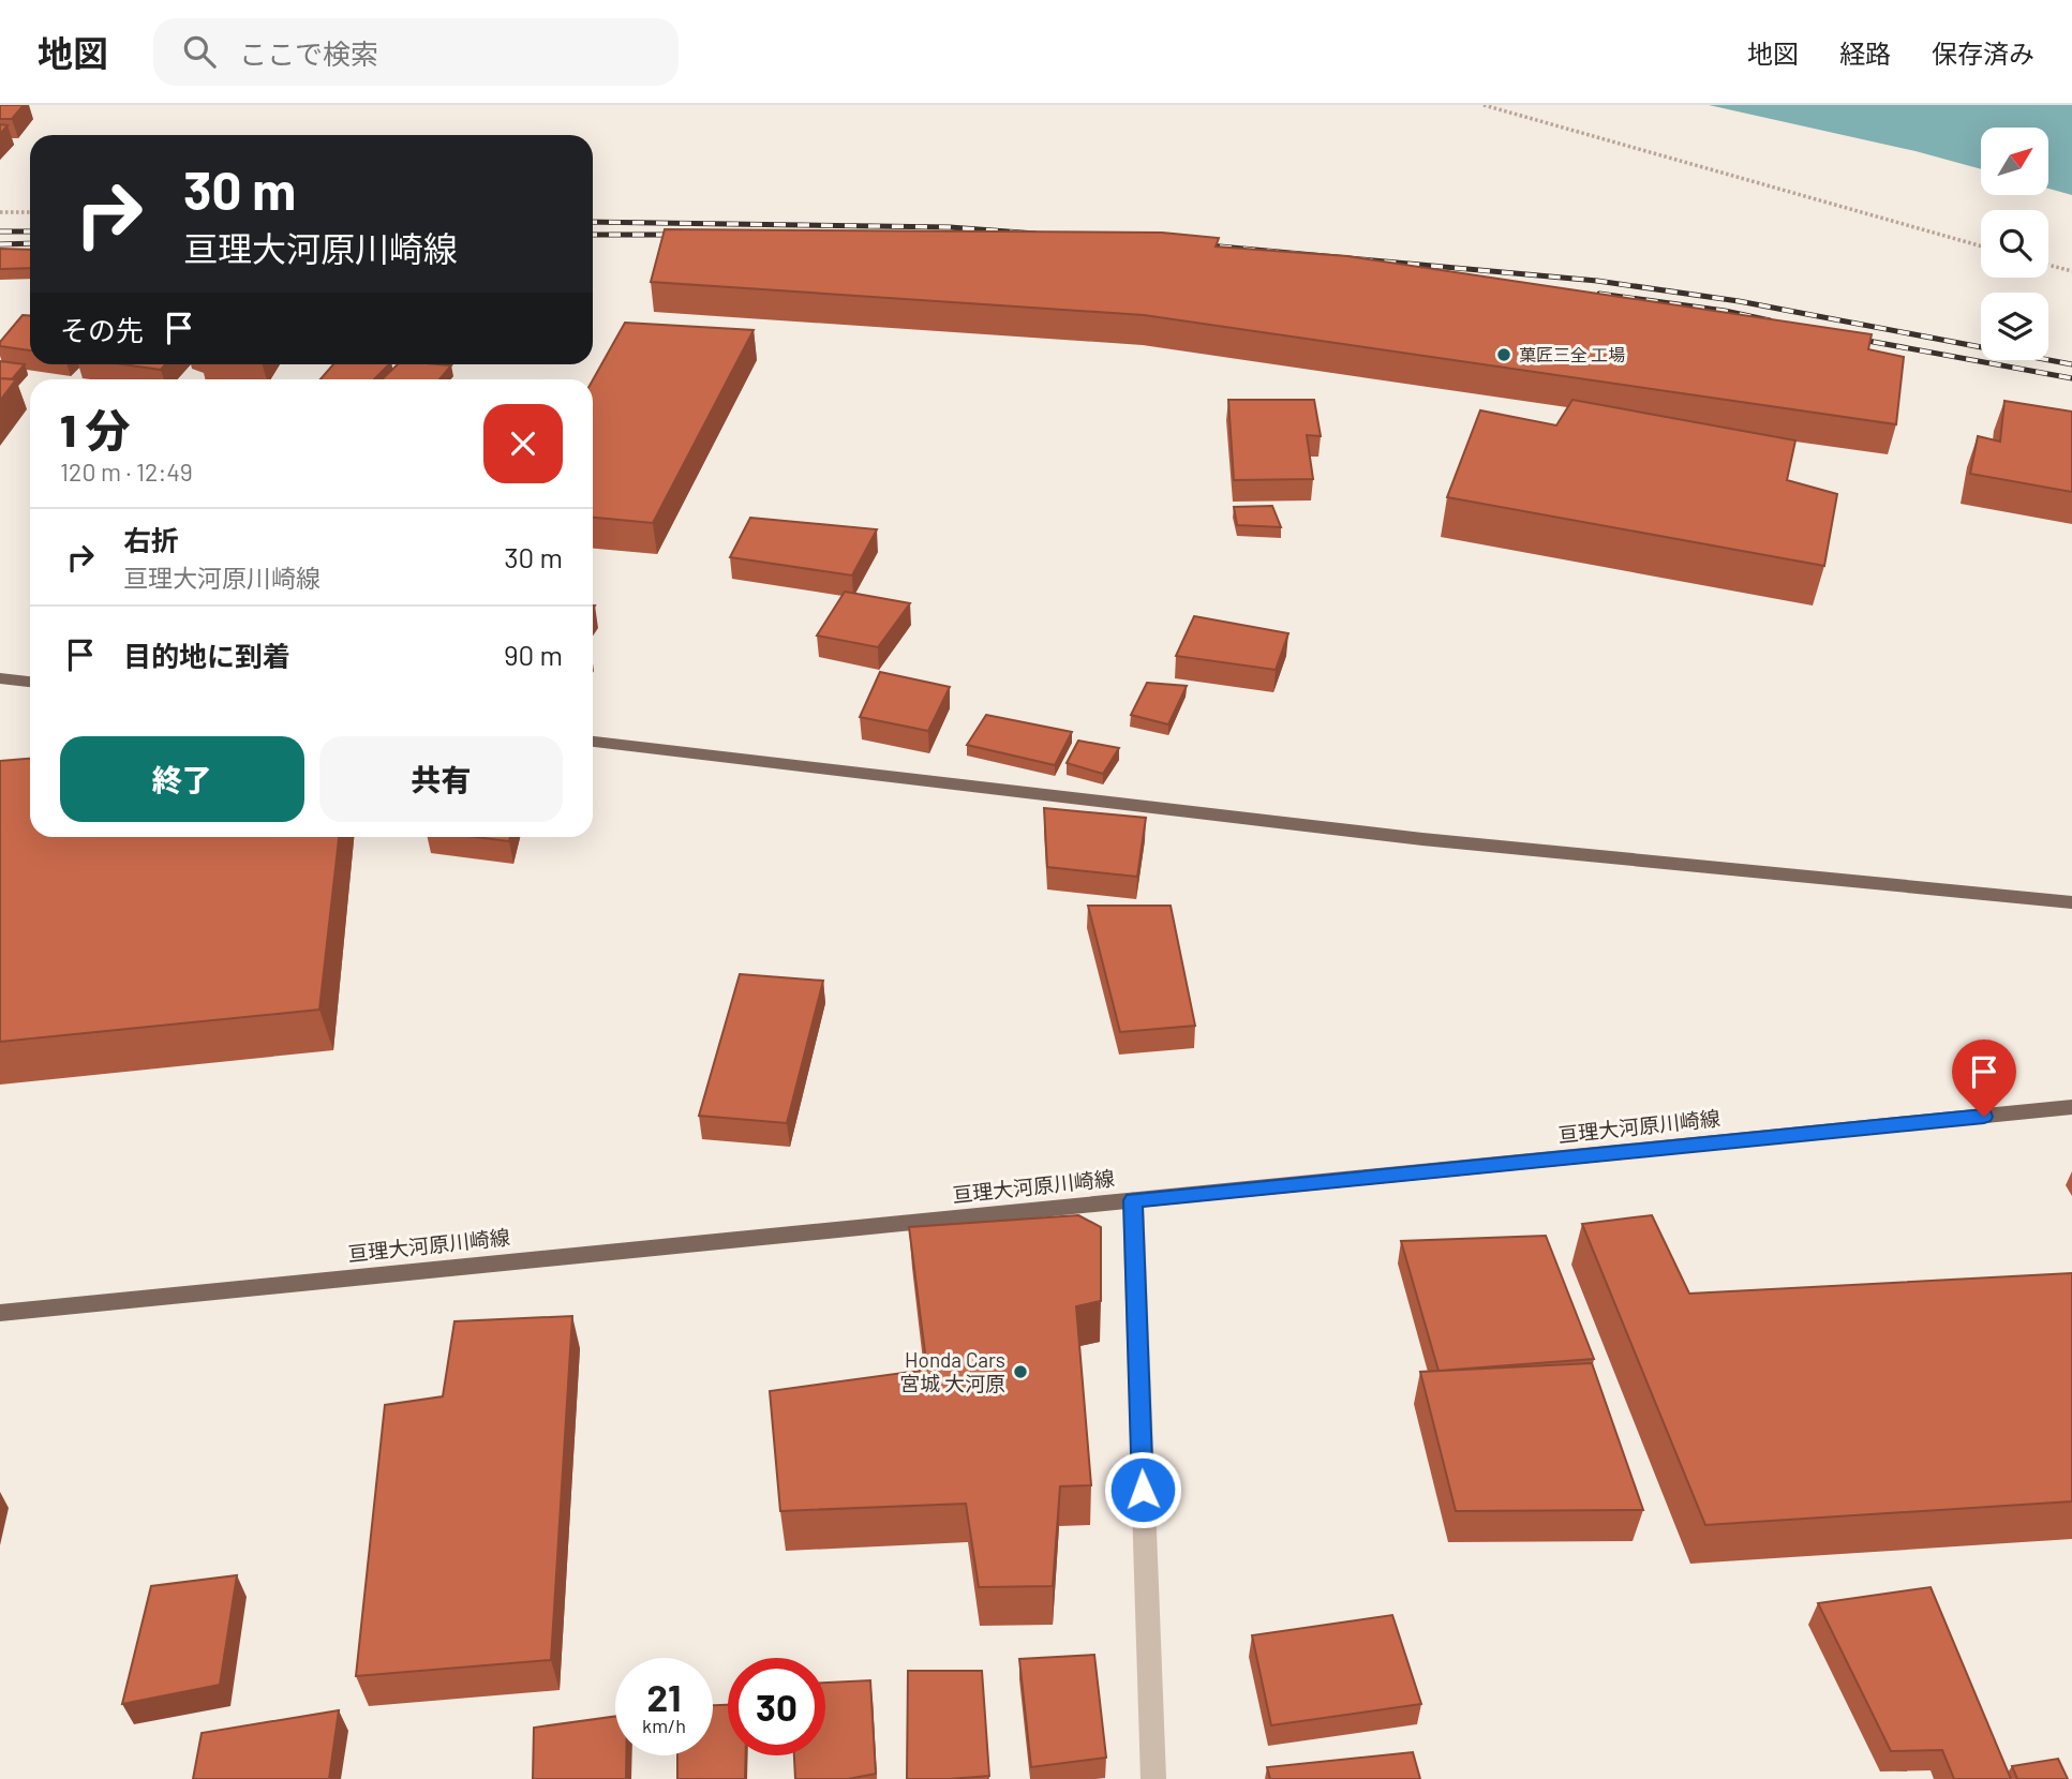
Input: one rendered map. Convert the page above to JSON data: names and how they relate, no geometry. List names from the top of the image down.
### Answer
{
  "streets": {
    "main road": ["亘理大河原川崎線"]
  },
  "places": ["菓匠三全 工場", "Honda Cars 宮城 大河原"],
  "north": "top right",
  "page": {
    "header": "地図",
    "search": "ここで検索",
    "nav": ["地図", "経路", "保存済み"],
    "turn": ["30 m", "亘理大河原川崎線"],
    "then": "その先",
    "heading": ["1 分", "120 m · 12:49"],
    "list": [
      {
        "name": "右折",
        "note": "亘理大河原川崎線",
        "value": "30 m"
      },
      {
        "name": "目的地に到着",
        "value": "90 m"
      }
    ],
    "buttons": ["終了", "共有"],
    "speed": "21 km/h",
    "limit": "30"
  }
}
